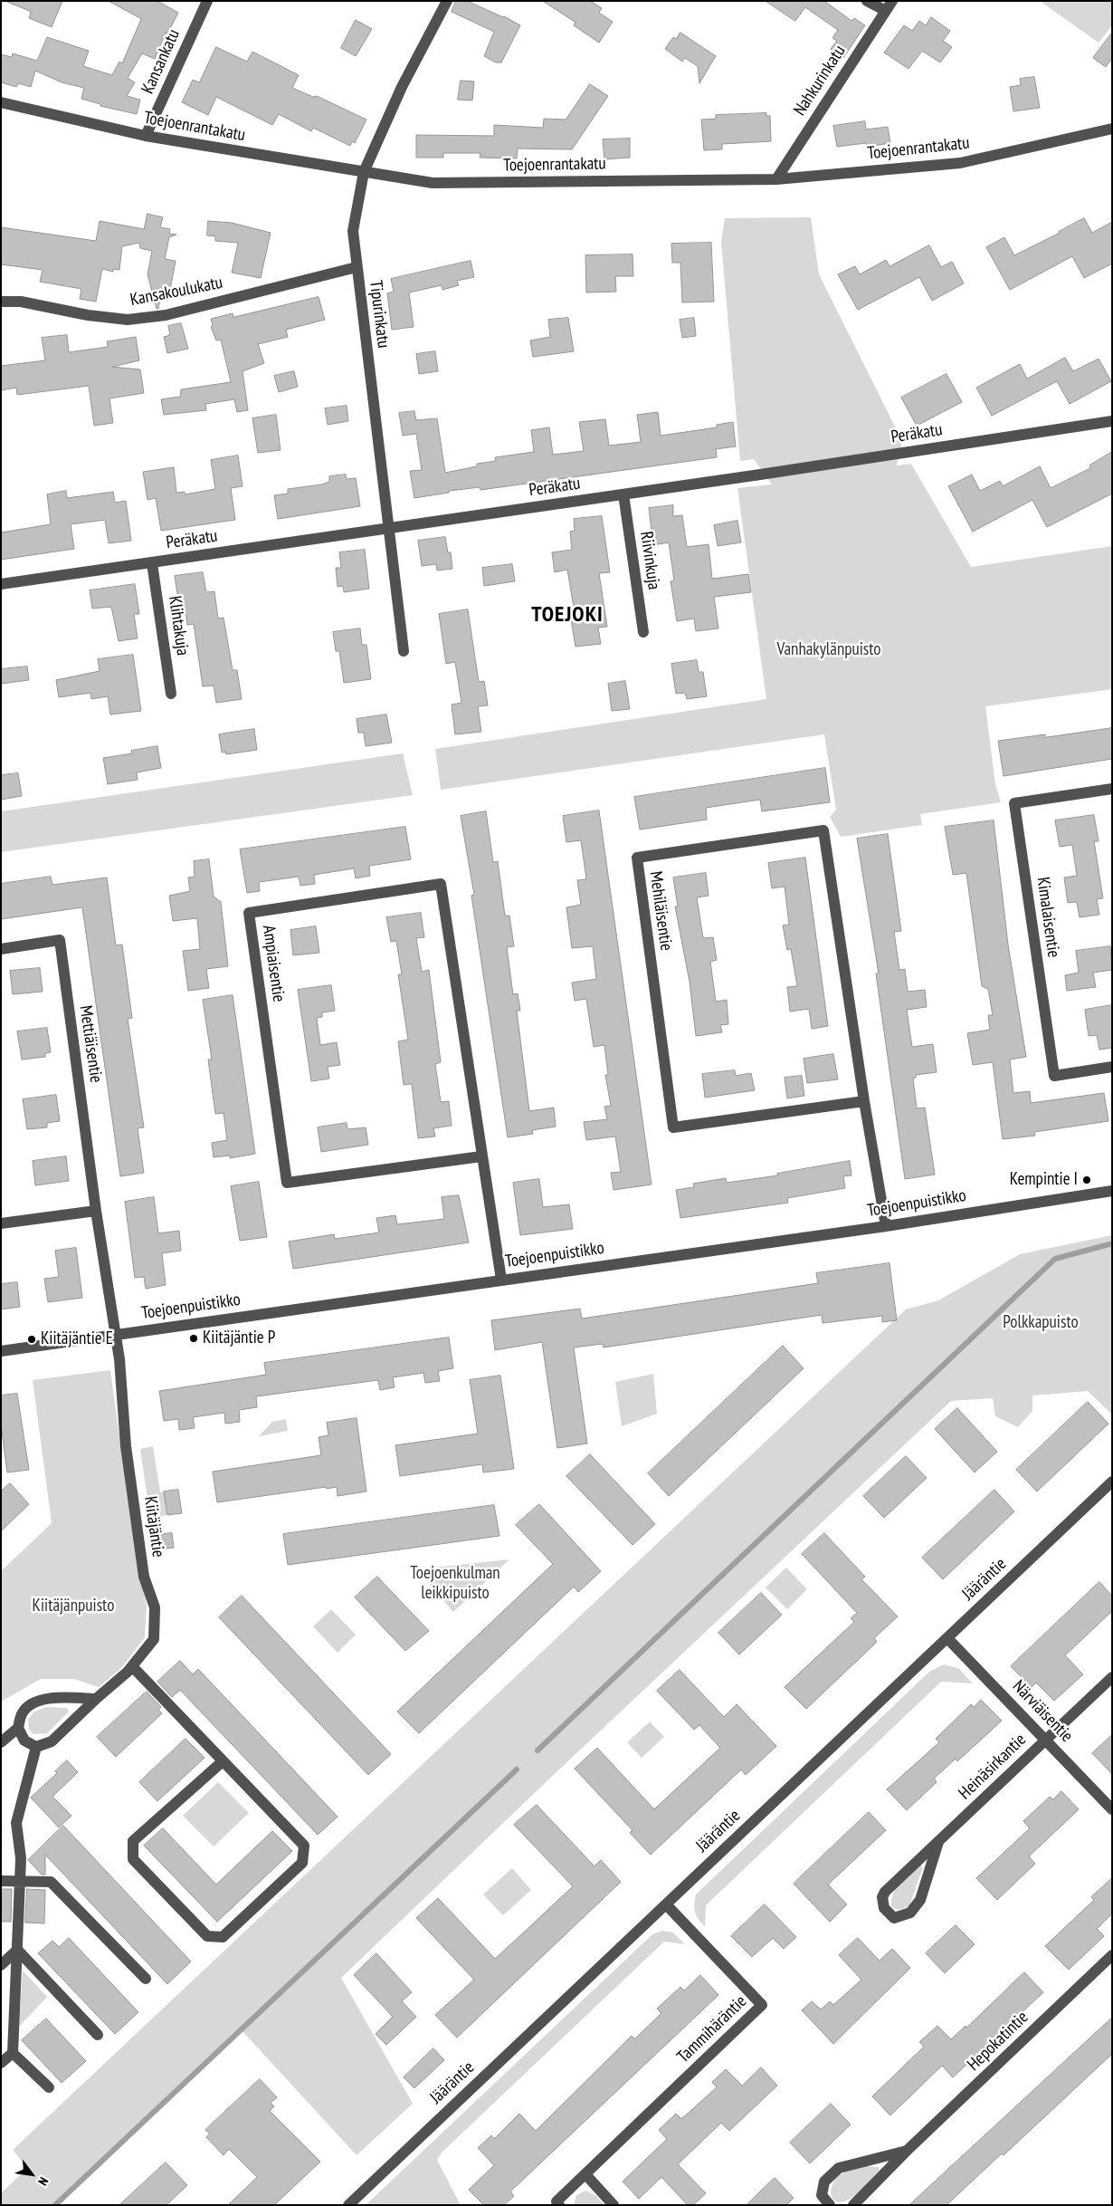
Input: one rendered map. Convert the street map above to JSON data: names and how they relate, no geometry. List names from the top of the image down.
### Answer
{
  "streets": {
    "street": [
      "Kansankatu",
      "Nahkurinkatu",
      "Toejoenrantakatu",
      "Kansakoulukatu",
      "Tipurinkatu",
      "Peräkatu",
      "Riivinkuja",
      "Klihtakuja",
      "Mehiläisentie",
      "Kimalaisentie",
      "Ampiaisentie",
      "Mettiäisentie",
      "Toejoenpuistikko",
      "Kiitäjäntie",
      "Jääräntie",
      "Närviäisentie",
      "Heinäsirkantie",
      "Tammihäräntie",
      "Hepokatintie"
    ]
  },
  "crossings": [
    ["Kansankatu", "Toejoenrantakatu"],
    ["Nahkurinkatu", "Toejoenrantakatu"],
    ["Toejoenrantakatu", "Tipurinkatu"],
    ["Kansakoulukatu", "Tipurinkatu"],
    ["Tipurinkatu", "Peräkatu"],
    ["Peräkatu", "Riivinkuja"],
    ["Peräkatu", "Klihtakuja"],
    ["Mehiläisentie", "Toejoenpuistikko"],
    ["Ampiaisentie", "Toejoenpuistikko"],
    ["Mettiäisentie", "Toejoenpuistikko"],
    ["Mettiäisentie", "Kiitäjäntie"],
    ["Toejoenpuistikko", "Kiitäjäntie"],
    ["Jääräntie", "Närviäisentie"],
    ["Jääräntie", "Tammihäräntie"],
    ["Närviäisentie", "Heinäsirkantie"]
  ],
  "districts": ["TOEJOKI"],
  "parks": [
    "Vanhakylänpuisto",
    "Polkkapuisto",
    "Toejoenkulman leikkipuisto",
    "Kiitäjänpuisto"
  ],
  "places": ["Kempintie I", "Kiitäjäntie P", "Kiitäjäntie E"],
  "north": "bottom right"
}
